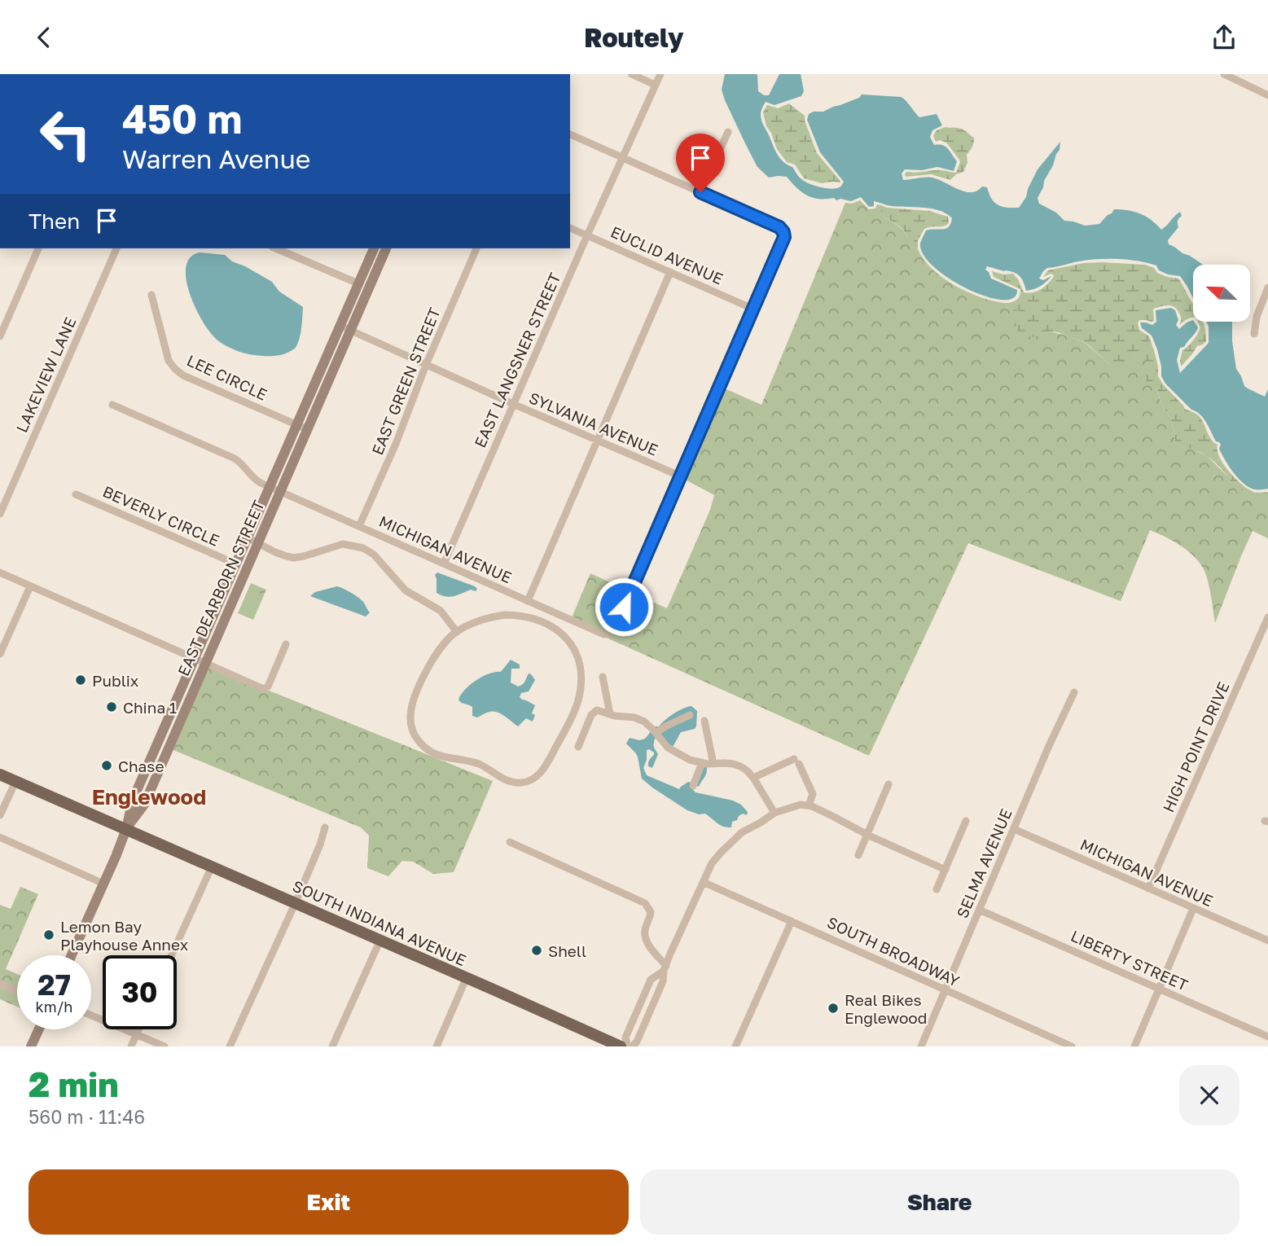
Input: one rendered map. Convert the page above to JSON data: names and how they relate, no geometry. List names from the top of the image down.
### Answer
{
  "streets": {
    "main road": ["EAST DEARBORN STREET", "SOUTH INDIANA AVENUE"],
    "street": [
      "EUCLID AVENUE",
      "EAST LANGSNER STREET",
      "LAKEVIEW LANE",
      "LEE CIRCLE",
      "EAST GREEN STREET",
      "SYLVANIA AVENUE",
      "BEVERLY CIRCLE",
      "MICHIGAN AVENUE",
      "HIGH POINT DRIVE",
      "SELMA AVENUE",
      "SOUTH BROADWAY",
      "LIBERTY STREET"
    ]
  },
  "crossings": [
    ["EUCLID AVENUE", "EAST LANGSNER STREET"],
    ["EAST LANGSNER STREET", "SYLVANIA AVENUE"],
    ["EAST LANGSNER STREET", "MICHIGAN AVENUE"],
    ["LEE CIRCLE", "EAST DEARBORN STREET"],
    ["EAST GREEN STREET", "SYLVANIA AVENUE"],
    ["EAST GREEN STREET", "MICHIGAN AVENUE"],
    ["SYLVANIA AVENUE", "MICHIGAN AVENUE"],
    ["SYLVANIA AVENUE", "EAST DEARBORN STREET"],
    ["BEVERLY CIRCLE", "EAST DEARBORN STREET"],
    ["MICHIGAN AVENUE", "EAST DEARBORN STREET"],
    ["MICHIGAN AVENUE", "HIGH POINT DRIVE"],
    ["MICHIGAN AVENUE", "SELMA AVENUE"],
    ["EAST DEARBORN STREET", "SOUTH INDIANA AVENUE"],
    ["SELMA AVENUE", "SOUTH BROADWAY"],
    ["SELMA AVENUE", "LIBERTY STREET"]
  ],
  "districts": ["Englewood"],
  "places": [
    "Publix",
    "China 1",
    "Chase",
    "Lemon Bay Playhouse Annex",
    "Shell",
    "Real Bikes Englewood"
  ],
  "north": "top left",
  "page": {
    "header": "Routely",
    "turn": ["450 m", "Warren Avenue"],
    "then": "Then",
    "speed": "27 km/h",
    "limit": "30",
    "heading": ["2 min", "560 m · 11:46"],
    "buttons": ["Exit", "Share"]
  }
}
